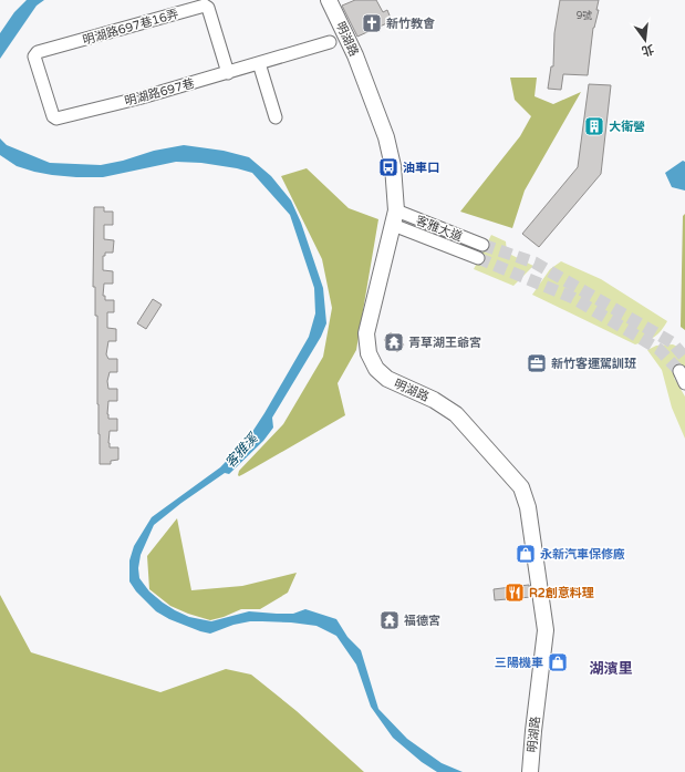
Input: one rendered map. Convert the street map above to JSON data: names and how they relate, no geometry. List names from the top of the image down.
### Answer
{
  "streets": {
    "main road": ["明湖路"],
    "street": ["明湖路697巷16弄", "明湖路697巷", "客雅大道"]
  },
  "crossings": [
    ["明湖路697巷16弄", "明湖路697巷"],
    ["明湖路", "客雅大道"]
  ],
  "districts": ["湖濱里"],
  "water": ["客雅溪"],
  "places": {
    "church": ["新竹教會"],
    "building": ["大衛營"],
    "bus stop": ["油車口"],
    "temple": ["青草湖王爺宮", "福德宮"],
    "office": ["新竹客運駕訓班"],
    "shop": ["永新汽車保修廠", "三陽機車"],
    "restaurant": ["R2創意料理"]
  },
  "house_numbers": ["9號"],
  "north": "bottom"
}
